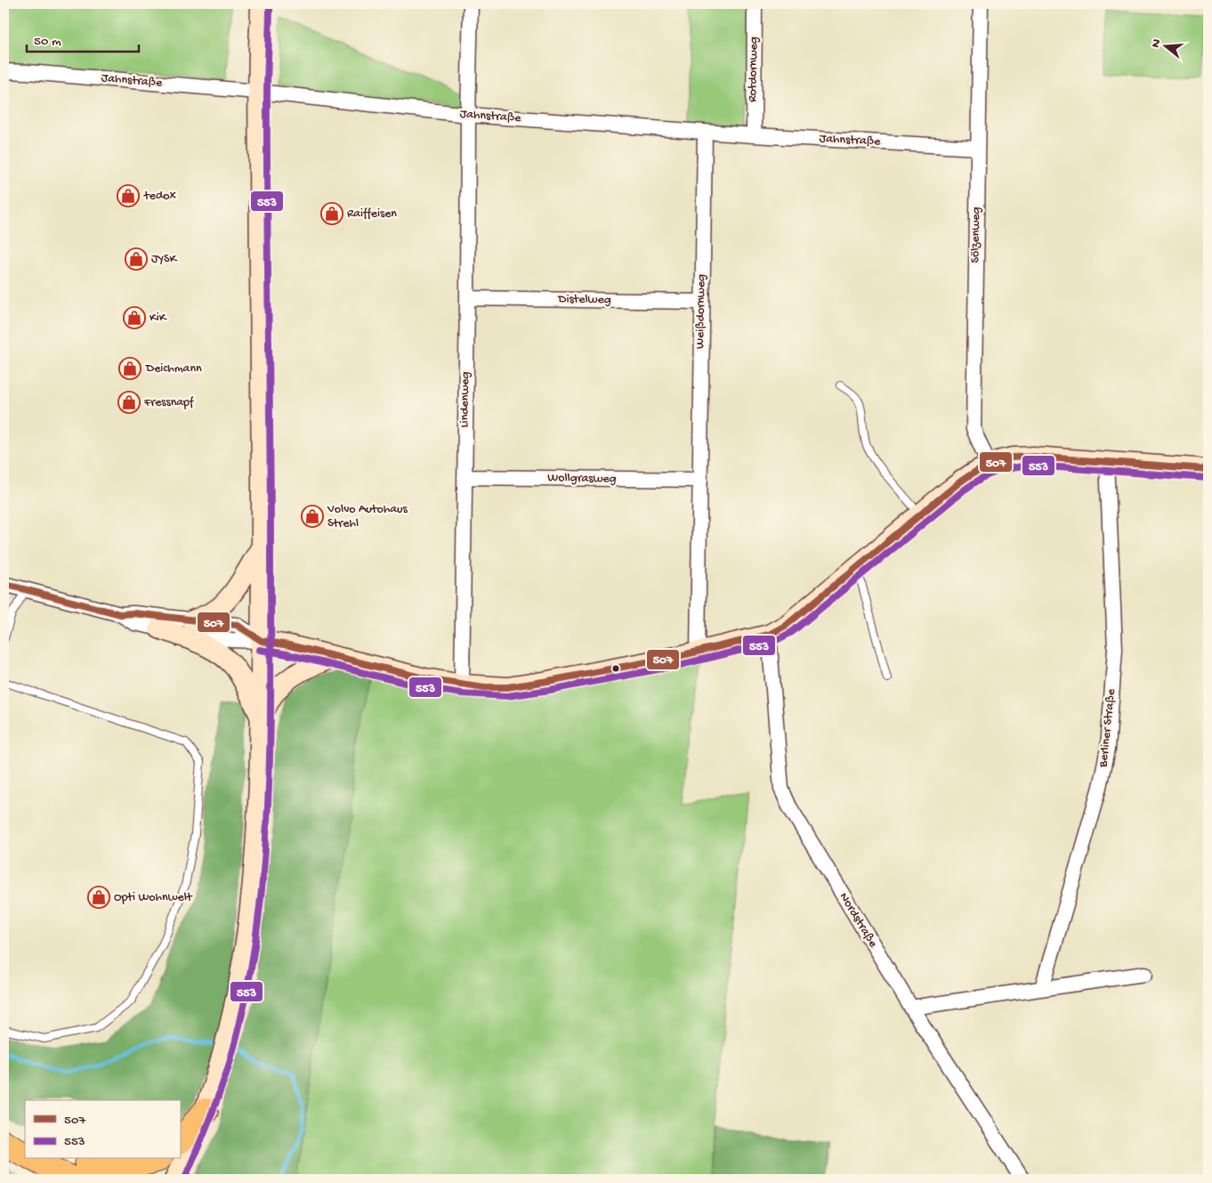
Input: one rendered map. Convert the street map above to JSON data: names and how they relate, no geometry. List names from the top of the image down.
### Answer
{
  "streets": {
    "street": [
      "Rotdornweg",
      "Jahnstraße",
      "Sölzenweg",
      "Distelweg",
      "Weißdornweg",
      "Lindenweg",
      "Wollgrasweg",
      "Berliner Straße",
      "Nordstraße"
    ]
  },
  "crossings": [
    ["Rotdornweg", "Jahnstraße"],
    ["Jahnstraße", "Sölzenweg"],
    ["Jahnstraße", "Weißdornweg"],
    ["Jahnstraße", "Lindenweg"],
    ["Distelweg", "Weißdornweg"],
    ["Distelweg", "Lindenweg"],
    ["Weißdornweg", "Wollgrasweg"],
    ["Lindenweg", "Wollgrasweg"]
  ],
  "places": {
    "shop": [
      "tedox",
      "Raiffeisen",
      "JYSK",
      "KiK",
      "Deichmann",
      "Fressnapf",
      "Volvo Autohaus Strehl",
      "Opti Wohnwelt"
    ]
  },
  "lines": ["transit line 553", "transit line 507"],
  "legend": ["507", "553"],
  "scale_bar": "50 m",
  "north": "left"
}
